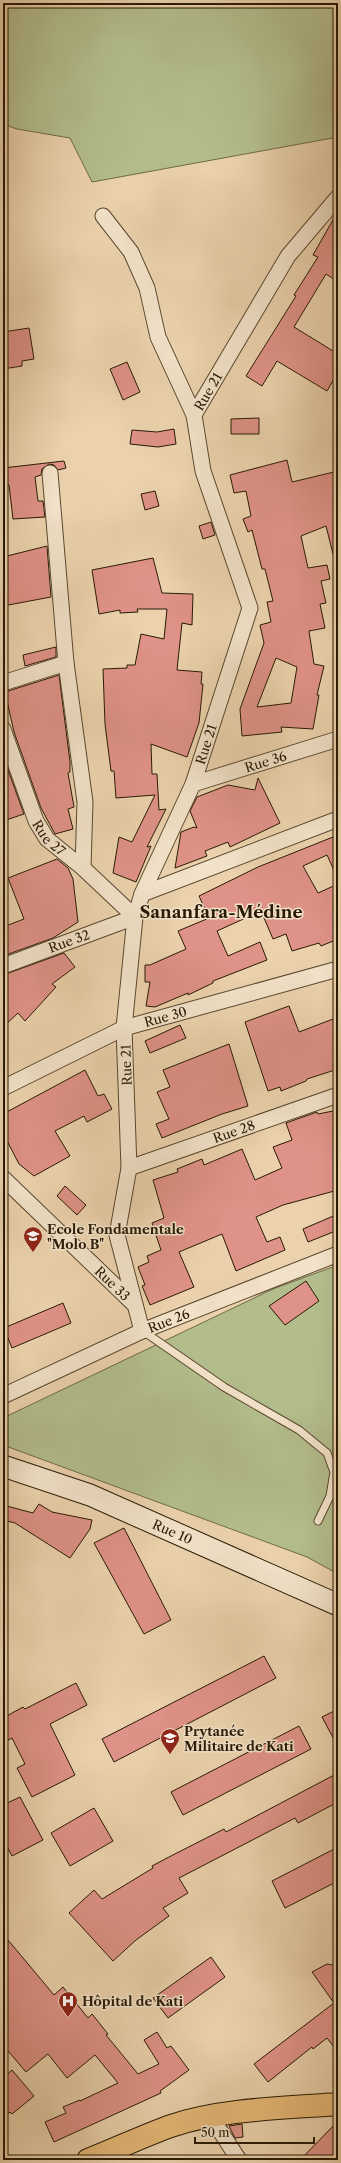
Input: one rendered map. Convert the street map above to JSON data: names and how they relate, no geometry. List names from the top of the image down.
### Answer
{
  "streets": {
    "main road": ["Rue 10"],
    "street": [
      "Rue 21",
      "Rue 36",
      "Rue 27",
      "Rue 32",
      "Rue 30",
      "Rue 28",
      "Rue 33",
      "Rue 26"
    ]
  },
  "crossings": [
    ["Rue 21", "Rue 36"],
    ["Rue 21", "Rue 27"],
    ["Rue 21", "Rue 32"],
    ["Rue 21", "Rue 30"],
    ["Rue 21", "Rue 28"],
    ["Rue 21", "Rue 33"],
    ["Rue 21", "Rue 26"],
    ["Rue 27", "Rue 32"]
  ],
  "districts": ["Sananfara-Médine"],
  "places": {
    "school or university": ["Ecole Fondamentale \"Molo B\"", "Prytanée Militaire de Kati"],
    "hospital": ["Hôpital de Kati"]
  },
  "scale_bar": "50 m"
}
